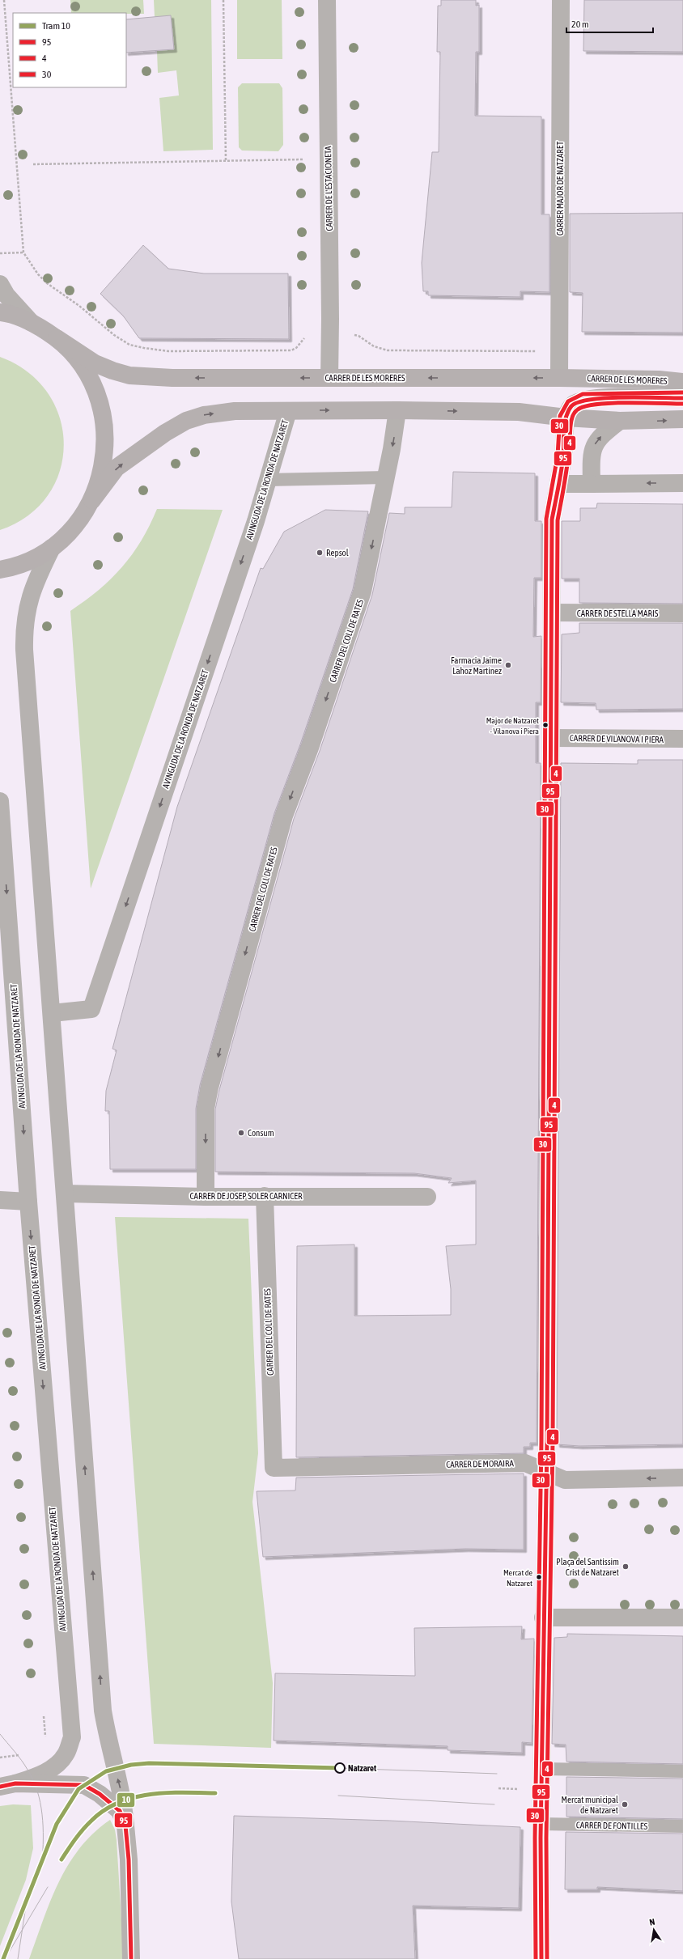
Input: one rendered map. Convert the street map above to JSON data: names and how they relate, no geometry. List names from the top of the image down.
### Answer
{
  "streets": {
    "main road": ["CARRER DE LES MORERES"],
    "street": [
      "CARRER DE L'ESTACIONETA",
      "CARRER MAJOR DE NATZARET",
      "AVINGUDA DE LA RONDA DE NATZARET",
      "CARRER DE STELLA MARIS",
      "CARRER DEL COLL DE RATES",
      "CARRER DE VILANOVA I PIERA",
      "CARRER DE JOSEP SOLER CARNICER",
      "CARRER DE MORAIRA"
    ],
    "lane": ["CARRER DE FONTILLES"]
  },
  "crossings": [
    ["CARRER DE L'ESTACIONETA", "CARRER DE LES MORERES"],
    ["CARRER MAJOR DE NATZARET", "CARRER DE LES MORERES"],
    ["AVINGUDA DE LA RONDA DE NATZARET", "CARRER DE JOSEP SOLER CARNICER"],
    ["CARRER DEL COLL DE RATES", "CARRER DE JOSEP SOLER CARNICER"],
    ["CARRER DEL COLL DE RATES", "CARRER DE MORAIRA"]
  ],
  "one_way": ["CARRER DEL COLL DE RATES"],
  "places": [
    "Repsol",
    "Farmacia Jaime Lahoz Martinez",
    "Major de Natzaret - Vilanova i Piera",
    "Consum",
    "Plaça del Santíssim Crist de Natzaret",
    "Mercat de Natzaret",
    "Natzaret",
    "Mercat municipal de Natzaret"
  ],
  "lines": [
    "transit line 30",
    "transit line 95",
    "transit line 4",
    "tram line 10"
  ],
  "legend": [
    "Tram 10",
    "95",
    "4",
    "30"
  ],
  "scale_bar": "20 m",
  "north": "top"
}
